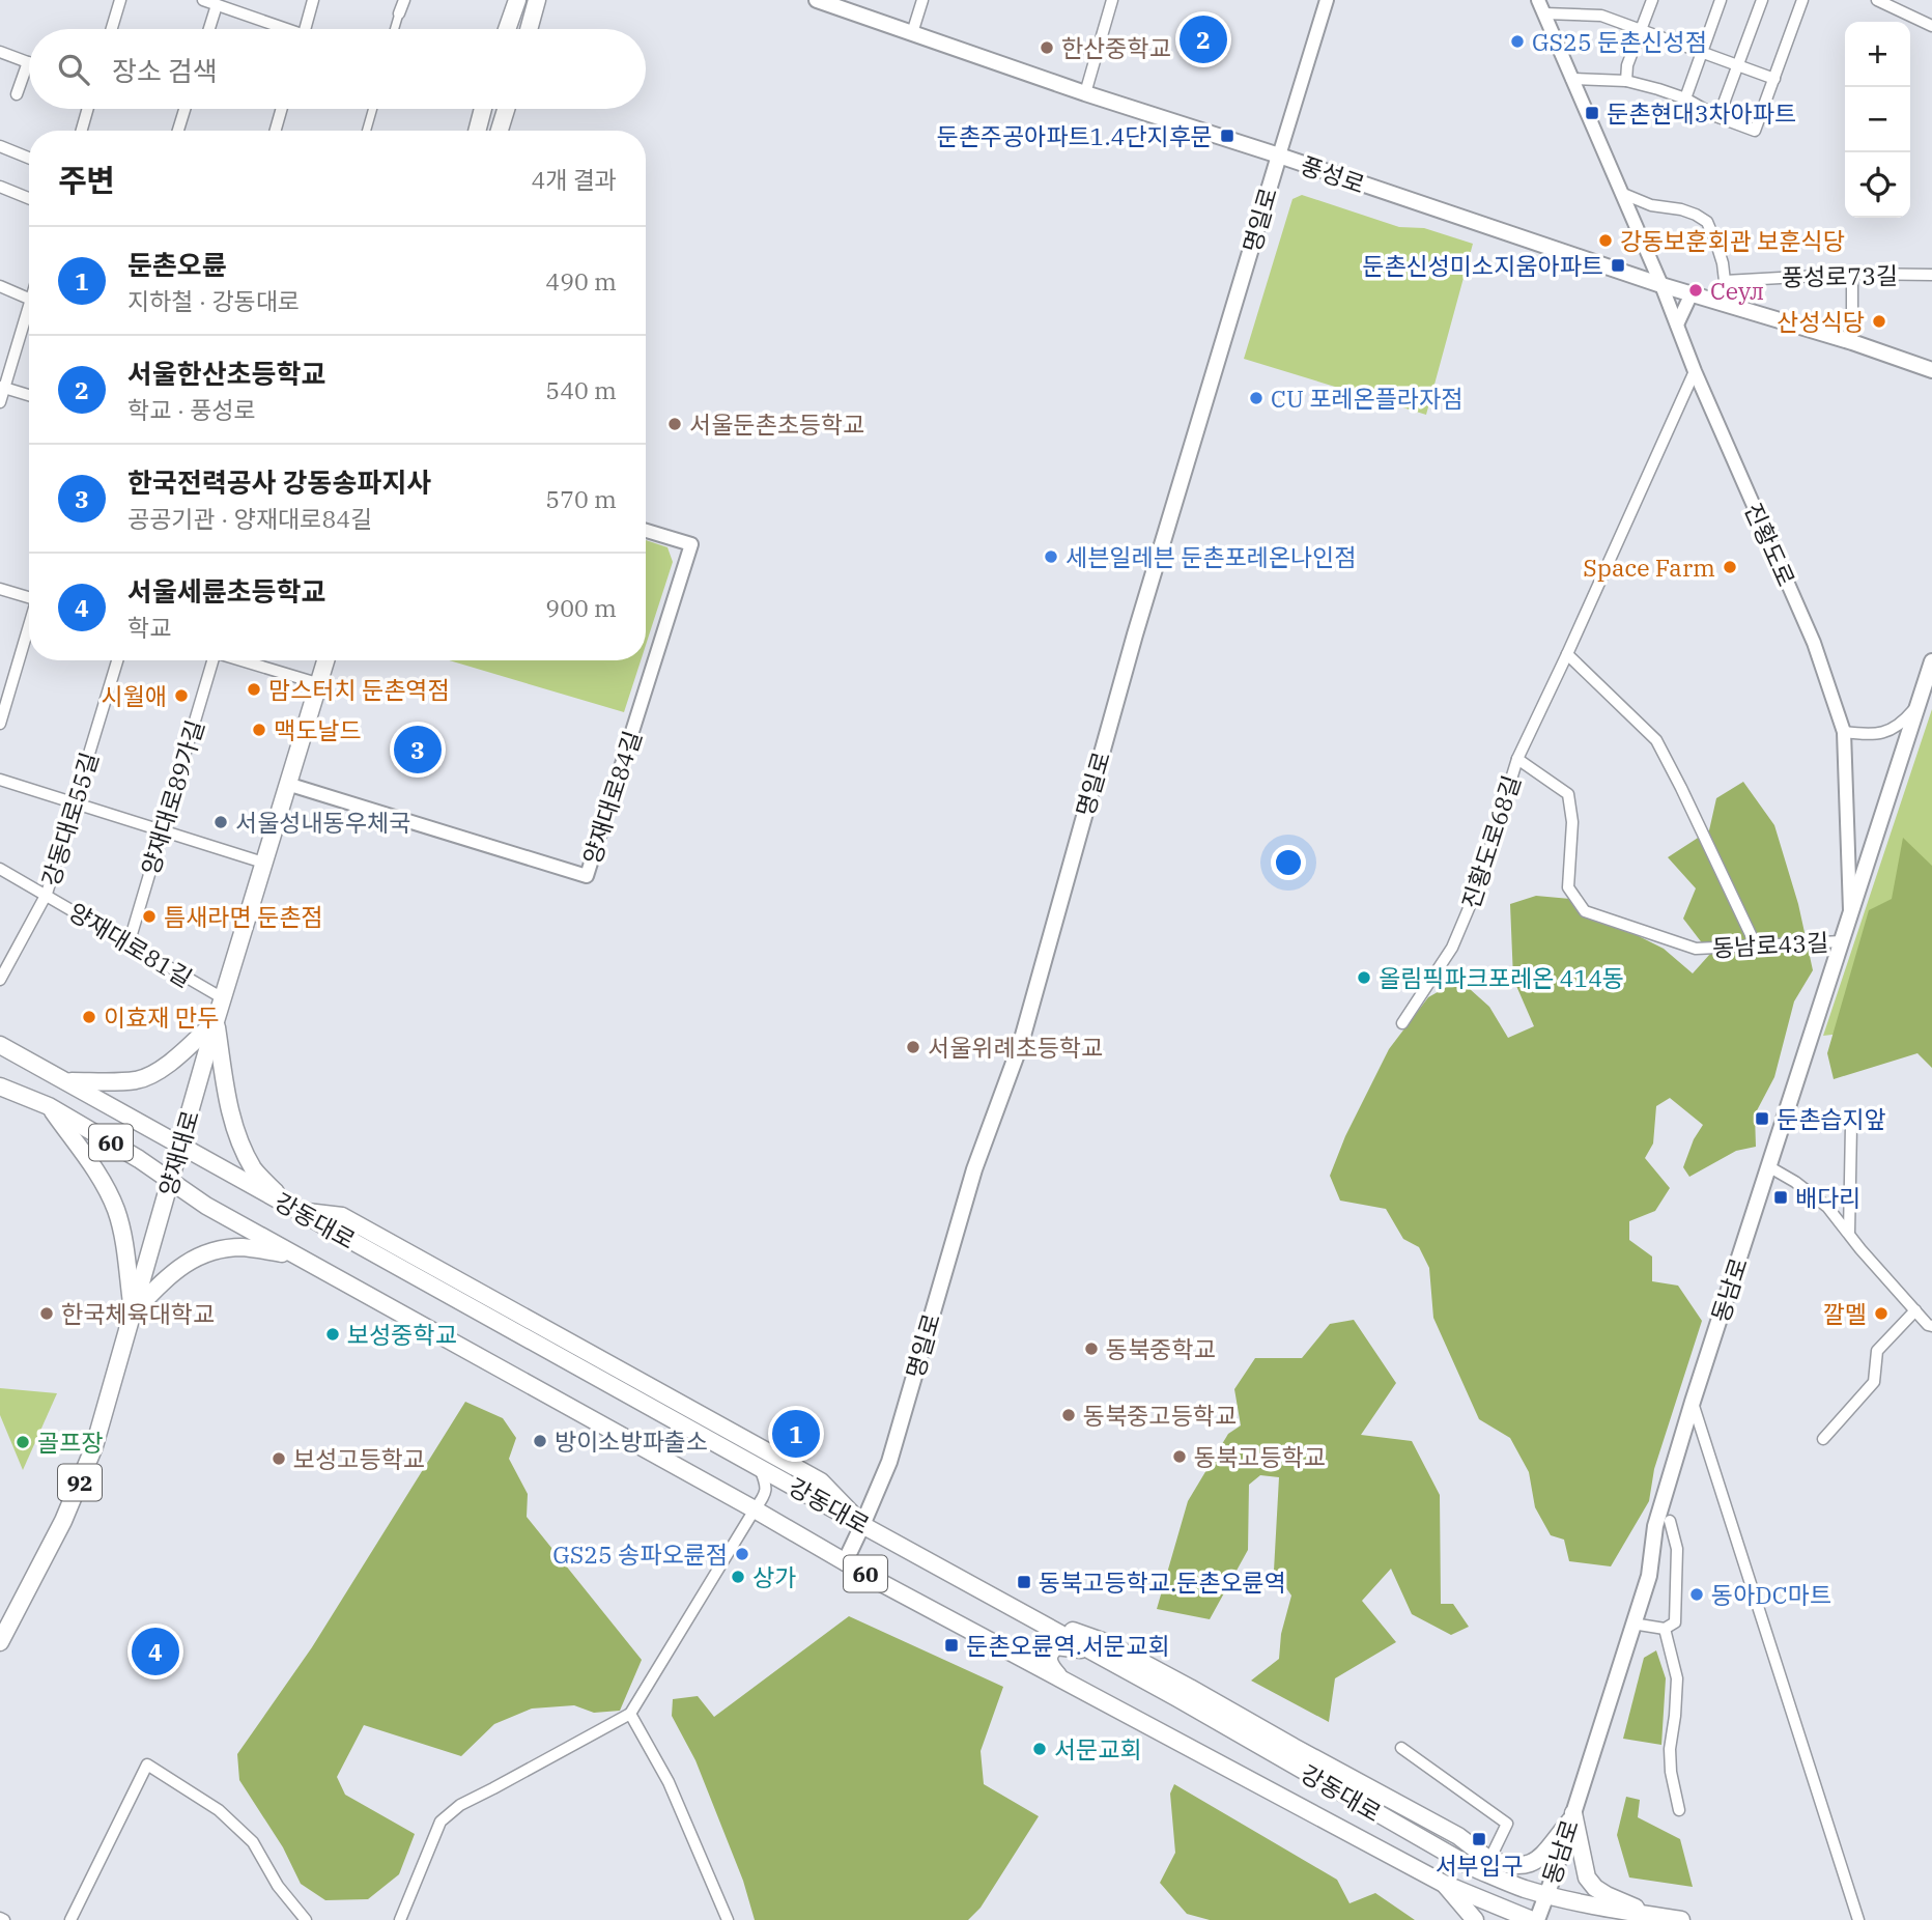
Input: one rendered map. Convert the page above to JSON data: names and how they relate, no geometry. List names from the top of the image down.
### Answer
{
  "streets": {
    "main road": [
      "풍성로",
      "명일로",
      "60",
      "양재대로",
      "강동대로",
      "동남로",
      "92"
    ],
    "street": [
      "풍성로73길",
      "진황도로",
      "양재대로89가길",
      "양재대로84길",
      "강동대로55길",
      "진황도로68길",
      "양재대로81길",
      "동남로43길"
    ]
  },
  "crossings": [
    ["풍성로", "명일로"],
    ["풍성로", "진황도로"],
    ["명일로", "강동대로"],
    ["진황도로", "진황도로68길"],
    ["진황도로", "동남로"],
    ["양재대로89가길", "양재대로81길"],
    ["양재대로84길", "양재대로"],
    ["강동대로55길", "양재대로81길"],
    ["진황도로68길", "동남로43길"],
    ["양재대로81길", "양재대로"],
    ["동남로43길", "동남로"],
    ["양재대로", "강동대로"],
    ["강동대로", "동남로"]
  ],
  "places": {
    "other": [
      "GS25 둔촌신성점",
      "한산중학교",
      "강동보훈회관 보훈식당",
      "Сеул",
      "산성식당",
      "CU 포레온플라자점",
      "서울둔촌초등학교",
      "세븐일레븐 둔촌포레온나인점",
      "Space Farm",
      "맘스터치 둔촌역점",
      "시월애",
      "맥도날드",
      "서울성내동우체국",
      "틈새라면 둔촌점",
      "올림픽파크포레온 414동",
      "이효재 만두",
      "서울위례초등학교",
      "한국체육대학교",
      "깔멜",
      "보성중학교",
      "동북중학교",
      "동북중고등학교",
      "방이소방파출소",
      "골프장",
      "동북고등학교",
      "보성고등학교",
      "GS25 송파오륜점",
      "상가",
      "동아DC마트",
      "서문교회"
    ],
    "transit": [
      "둔촌현대3차아파트",
      "둔촌주공아파트1.4단지후문",
      "둔촌신성미소지움아파트",
      "둔촌습지앞",
      "배다리",
      "동북고등학교.둔촌오륜역",
      "둔촌오륜역.서문교회",
      "서부입구"
    ]
  },
  "page": {
    "pins": [
      "2",
      "3",
      "1",
      "4"
    ],
    "map_buttons": ["+", "−"],
    "search": "장소 검색",
    "heading": ["주변", "4개 결과"],
    "list": [
      {
        "mark": "1",
        "name": "둔촌오륜",
        "note": "지하철 · 강동대로",
        "value": "490 m"
      },
      {
        "mark": "2",
        "name": "서울한산초등학교",
        "note": "학교 · 풍성로",
        "value": "540 m"
      },
      {
        "mark": "3",
        "name": "한국전력공사 강동송파지사",
        "note": "공공기관 · 양재대로84길",
        "value": "570 m"
      },
      {
        "mark": "4",
        "name": "서울세륜초등학교",
        "note": "학교",
        "value": "900 m"
      }
    ]
  }
}
